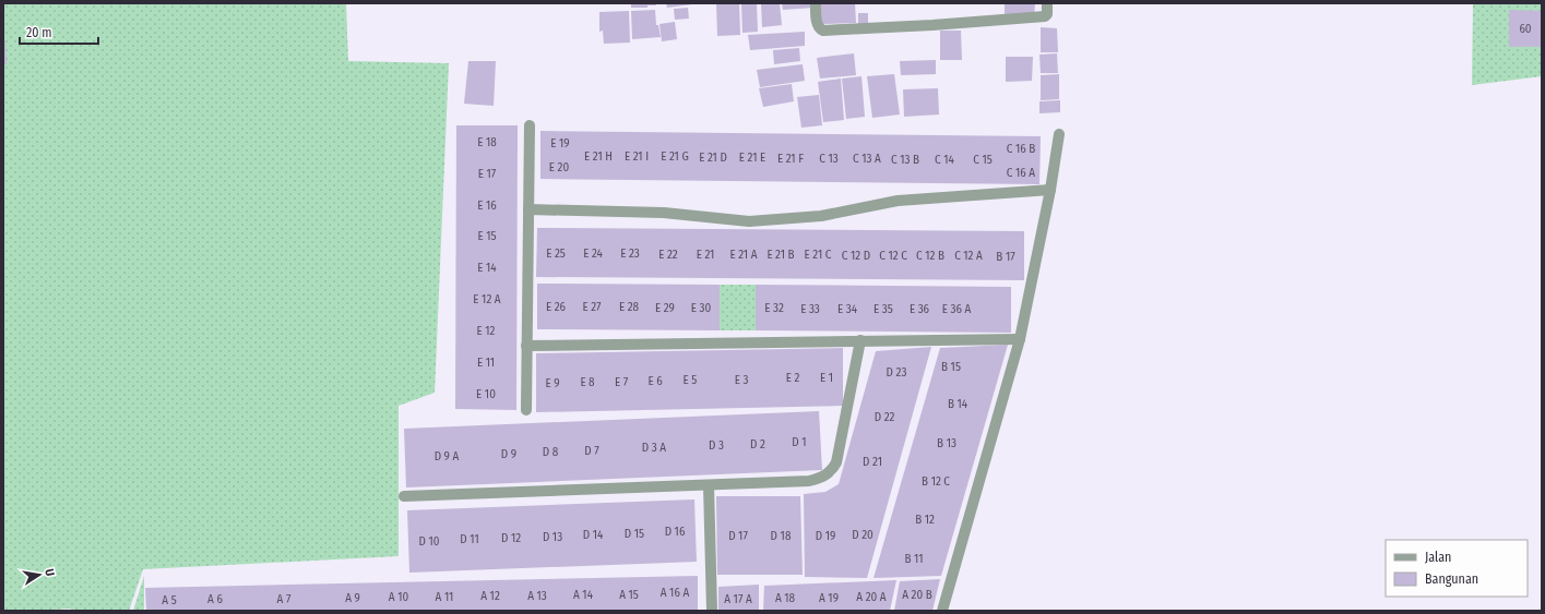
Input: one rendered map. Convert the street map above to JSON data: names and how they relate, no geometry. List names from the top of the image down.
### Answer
{
  "house_numbers": [
    "60",
    "E 18",
    "E 19",
    "C 16 B",
    "E 21 H",
    "E 21 I",
    "E 21 G",
    "E 21 D",
    "E 21 E",
    "E 21 F",
    "C 13",
    "C 13 A",
    "C 13 B",
    "C 14",
    "C 15",
    "E 20",
    "C 16 A",
    "E 17",
    "E 16",
    "E 15",
    "E 25",
    "E 24",
    "E 23",
    "E 22",
    "E 21",
    "E 21 A",
    "E 21 B",
    "E 21 C",
    "C 12 D",
    "C 12 C",
    "C 12 B",
    "C 12 A",
    "B 17",
    "E 14",
    "E 12 A",
    "E 26",
    "E 27",
    "E 28",
    "E 29",
    "E 30",
    "E 32",
    "E 33",
    "E 34",
    "E 35",
    "E 36",
    "E 36 A",
    "E 12",
    "E 11",
    "B 15",
    "D 23",
    "E 2",
    "E 1",
    "E 5",
    "E 3",
    "E 6",
    "E 8",
    "E 7",
    "E 9",
    "E 10",
    "B 14",
    "D 22",
    "D 1",
    "B 13",
    "D 2",
    "D 3",
    "D 3 A",
    "D 7",
    "D 8",
    "D 9",
    "D 9 A",
    "D 21",
    "B 12 C",
    "B 12",
    "D 16",
    "D 15",
    "D 14",
    "D 20",
    "D 17",
    "D 18",
    "D 19",
    "D 13",
    "D 12",
    "D 11",
    "D 10",
    "B 11",
    "A 16 A",
    "A 14",
    "A 15",
    "A 20 B",
    "A 12",
    "A 13",
    "A 10",
    "A 11",
    "A 20 A",
    "A 9",
    "A 18",
    "A 19",
    "A 6",
    "A 7",
    "A 17 A",
    "A 5"
  ],
  "legend": ["Jalan", "Bangunan"],
  "scale_bar": "20 m",
  "north": "right"
}
